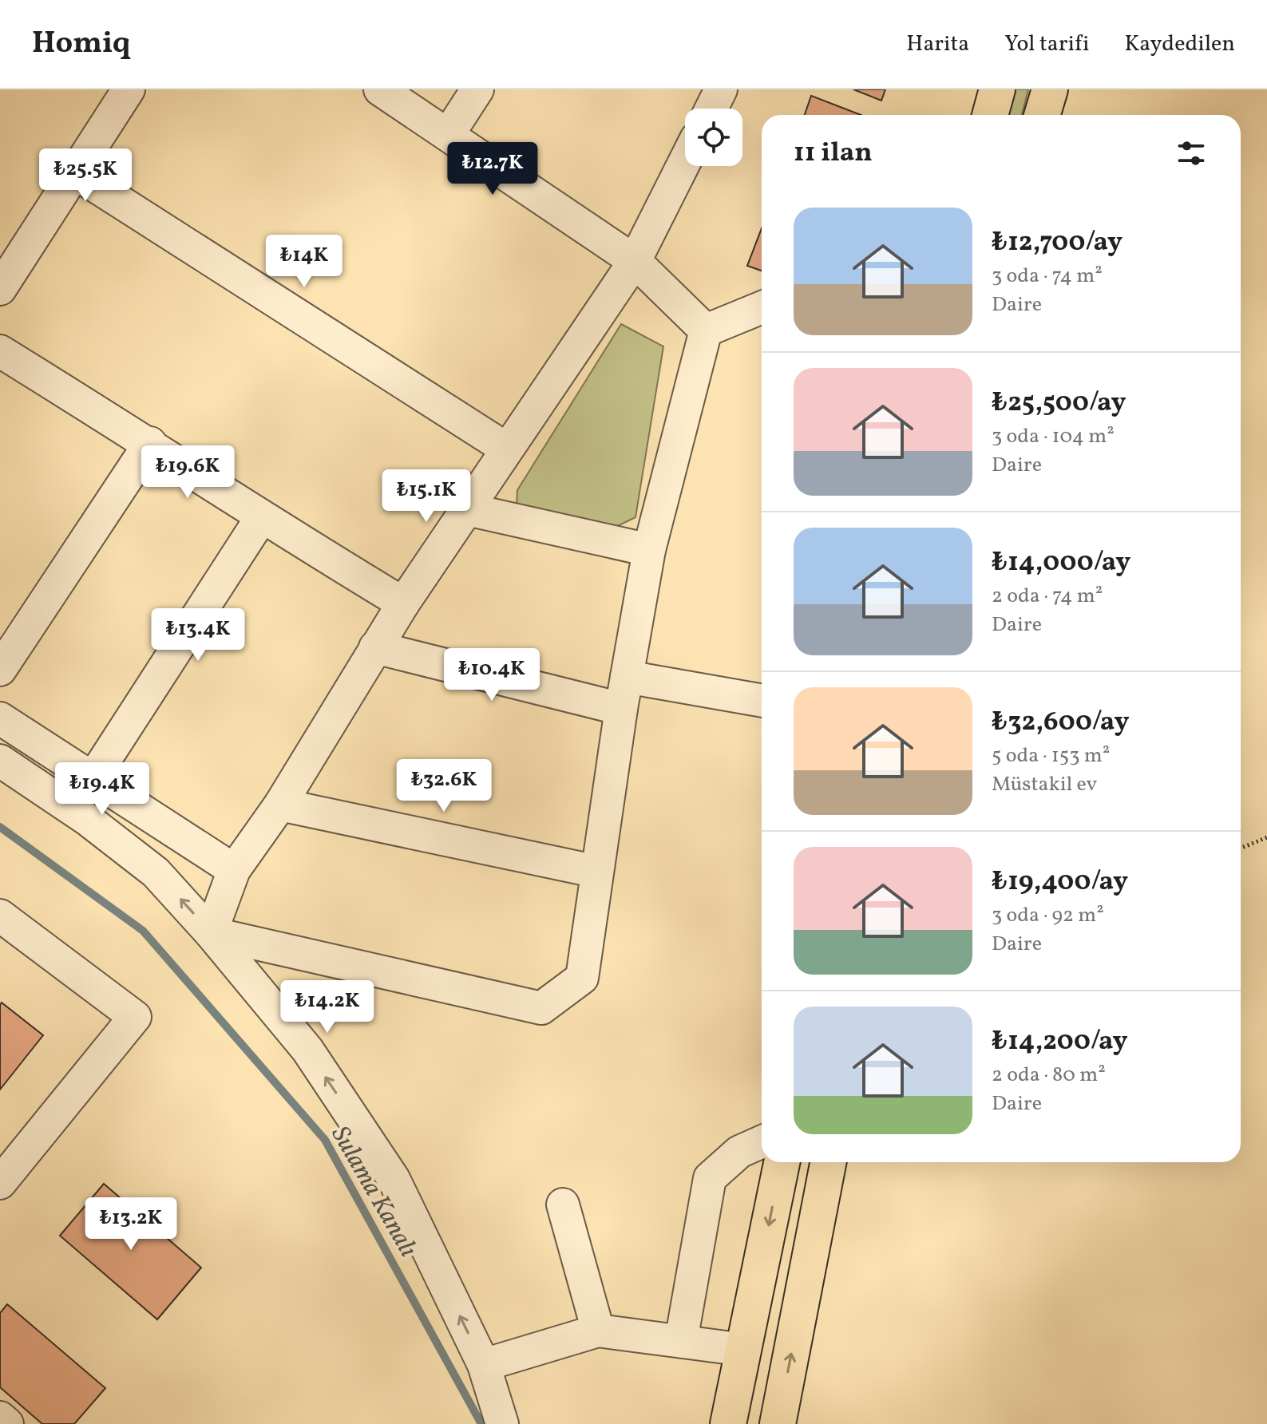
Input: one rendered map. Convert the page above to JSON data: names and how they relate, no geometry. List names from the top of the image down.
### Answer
{
  "water": ["Sulama Kanalı"],
  "page": {
    "header": "Homiq",
    "nav": ["Harita", "Yol tarifi", "Kaydedilen"],
    "heading": "11 ilan",
    "price": [
      "₺12.7K",
      "₺25.5K",
      "₺14K",
      "₺19.6K",
      "₺15.1K",
      "₺13.4K",
      "₺10.4K",
      "₺32.6K",
      "₺19.4K",
      "₺14.2K",
      "₺13.2K"
    ],
    "list": [
      {
        "name": "₺12,700/ay",
        "note": "3 oda · 74 m² · Daire"
      },
      {
        "name": "₺25,500/ay",
        "note": "3 oda · 104 m² · Daire"
      },
      {
        "name": "₺14,000/ay",
        "note": "2 oda · 74 m² · Daire"
      },
      {
        "name": "₺32,600/ay",
        "note": "5 oda · 153 m² · Müstakil ev"
      },
      {
        "name": "₺19,400/ay",
        "note": "3 oda · 92 m² · Daire"
      },
      {
        "name": "₺14,200/ay",
        "note": "2 oda · 80 m² · Daire"
      }
    ]
  }
}
